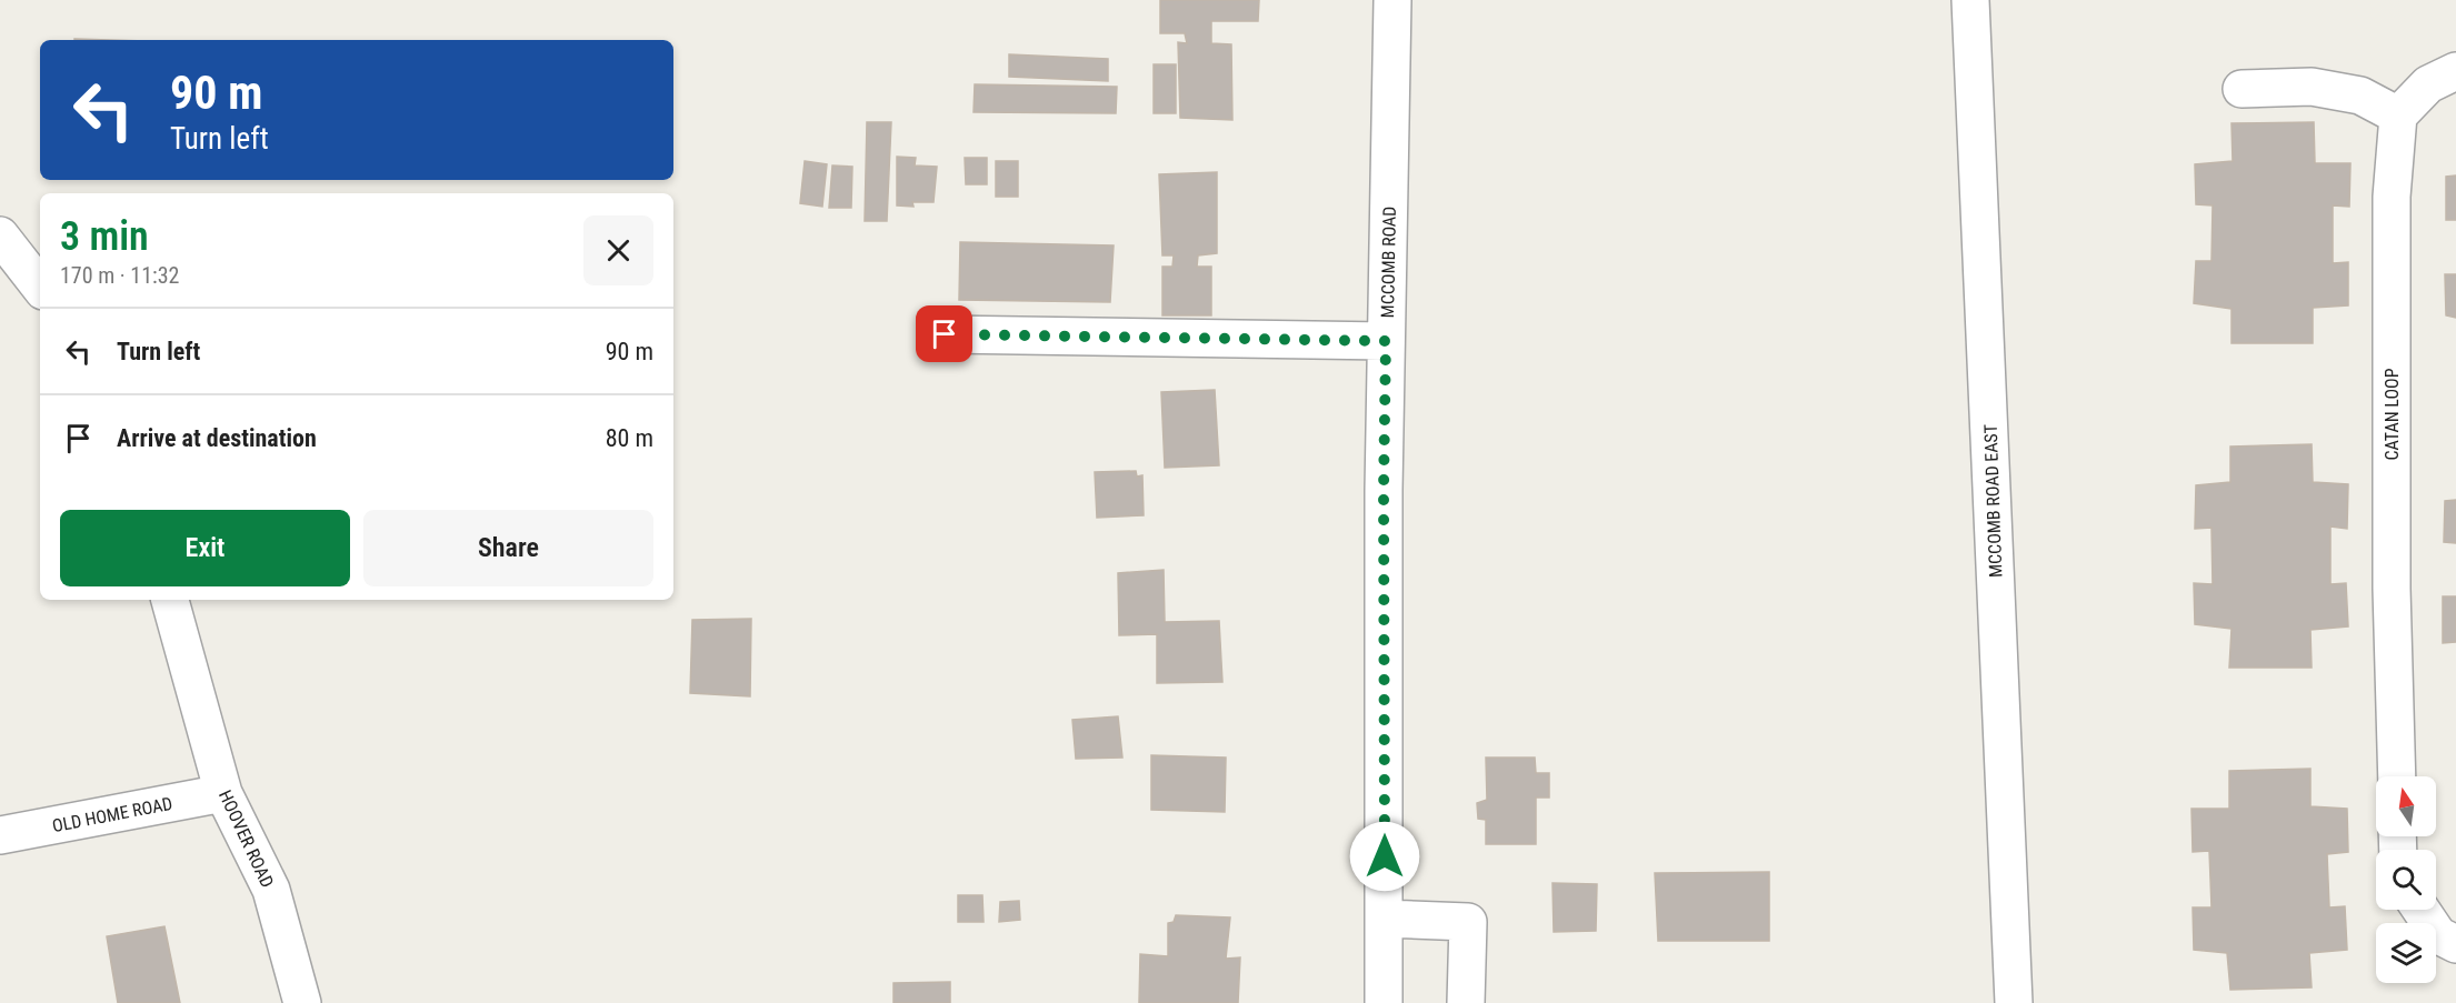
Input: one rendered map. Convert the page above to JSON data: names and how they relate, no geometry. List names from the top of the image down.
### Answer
{
  "streets": {
    "street": [
      "MCCOMB ROAD",
      "CATAN LOOP",
      "MCCOMB ROAD EAST",
      "OLD HOME ROAD",
      "HOOVER ROAD"
    ]
  },
  "crossings": [
    ["OLD HOME ROAD", "HOOVER ROAD"]
  ],
  "north": "top",
  "page": {
    "turn": ["90 m", "Turn left"],
    "heading": ["3 min", "170 m · 11:32"],
    "list": [
      {
        "name": "Turn left",
        "value": "90 m"
      },
      {
        "name": "Arrive at destination",
        "value": "80 m"
      }
    ],
    "buttons": ["Exit", "Share"]
  }
}
